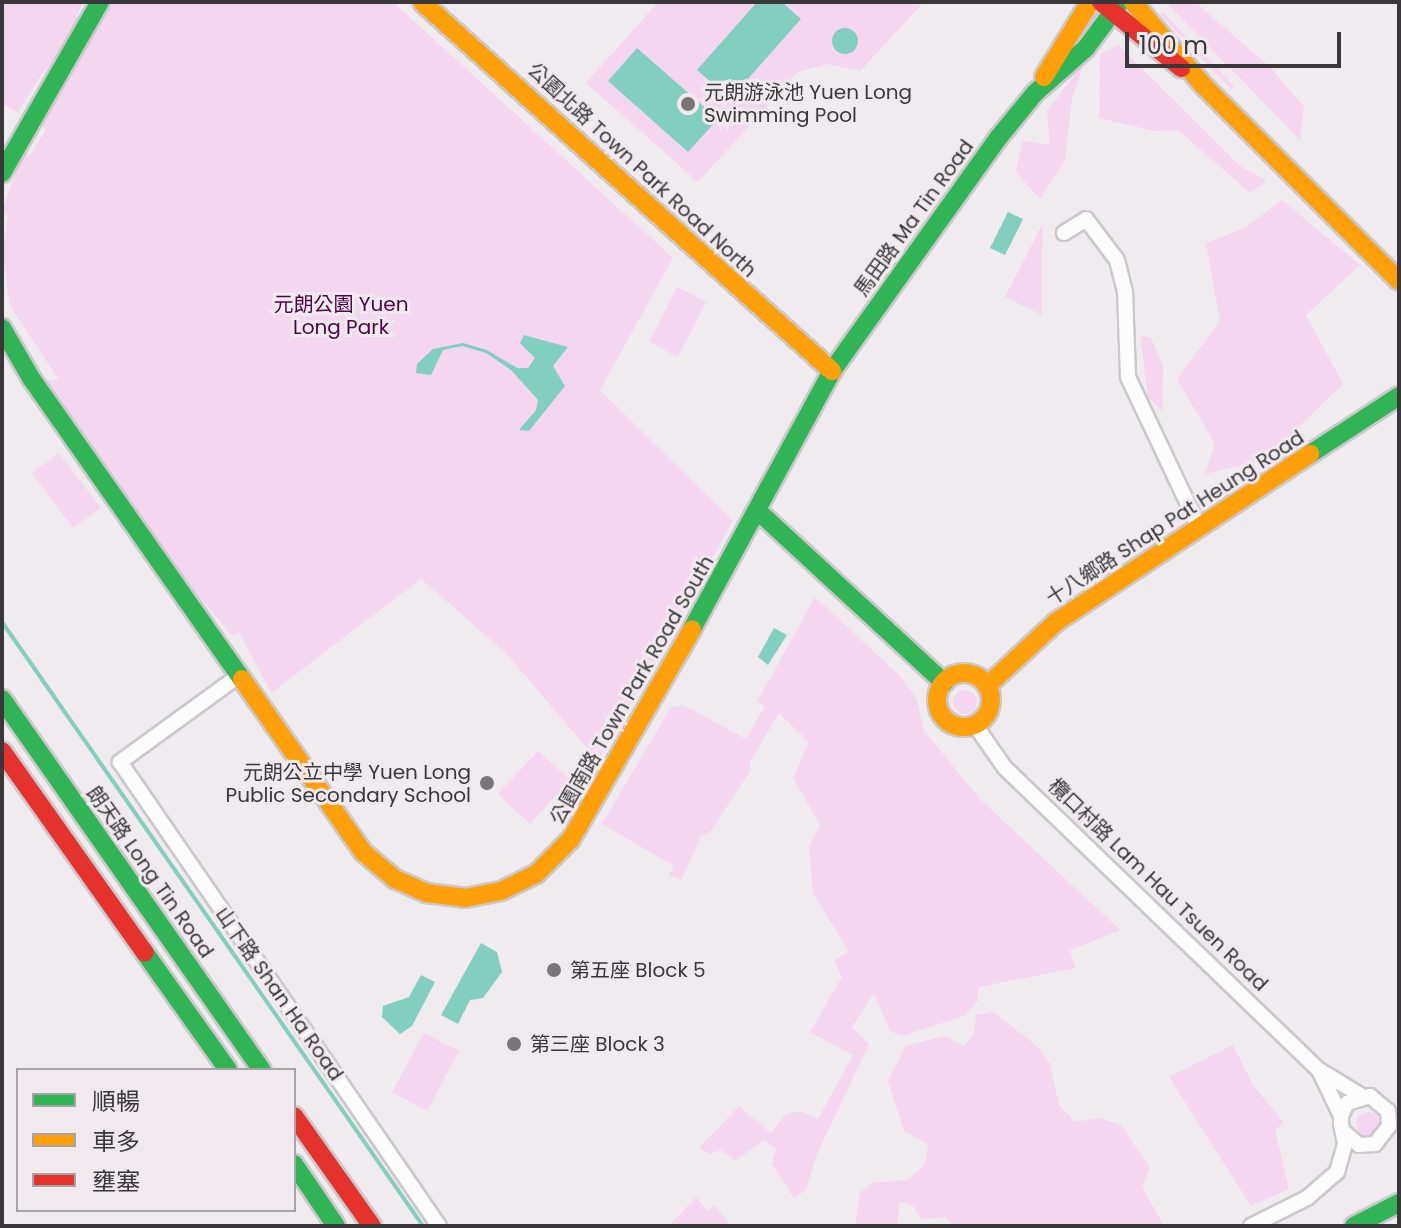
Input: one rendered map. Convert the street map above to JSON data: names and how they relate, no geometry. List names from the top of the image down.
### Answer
{
  "streets": {
    "main road": [
      "公園北路 Town Park Road North",
      "馬田路 Ma Tin Road",
      "十八鄉路 Shap Pat Heung Road",
      "公園南路 Town Park Road South",
      "朗天路 Long Tin Road"
    ],
    "street": ["欖口村路 Lam Hau Tsuen Road", "山下路 Shan Ha Road"]
  },
  "crossings": [
    ["公園北路 Town Park Road North", "馬田路 Ma Tin Road"],
    ["公園北路 Town Park Road North", "公園南路 Town Park Road South"],
    ["馬田路 Ma Tin Road", "公園南路 Town Park Road South"],
    ["十八鄉路 Shap Pat Heung Road", "欖口村路 Lam Hau Tsuen Road"],
    ["公園南路 Town Park Road South", "山下路 Shan Ha Road"]
  ],
  "parks": ["元朗公園 Yuen Long Park"],
  "places": [
    "元朗游泳池 Yuen Long Swimming Pool",
    "元朗公立中學 Yuen Long Public Secondary School",
    "第五座 Block 5",
    "第三座 Block 3"
  ],
  "legend": ["順暢", "車多", "壅塞"],
  "scale_bar": "100 m"
}
